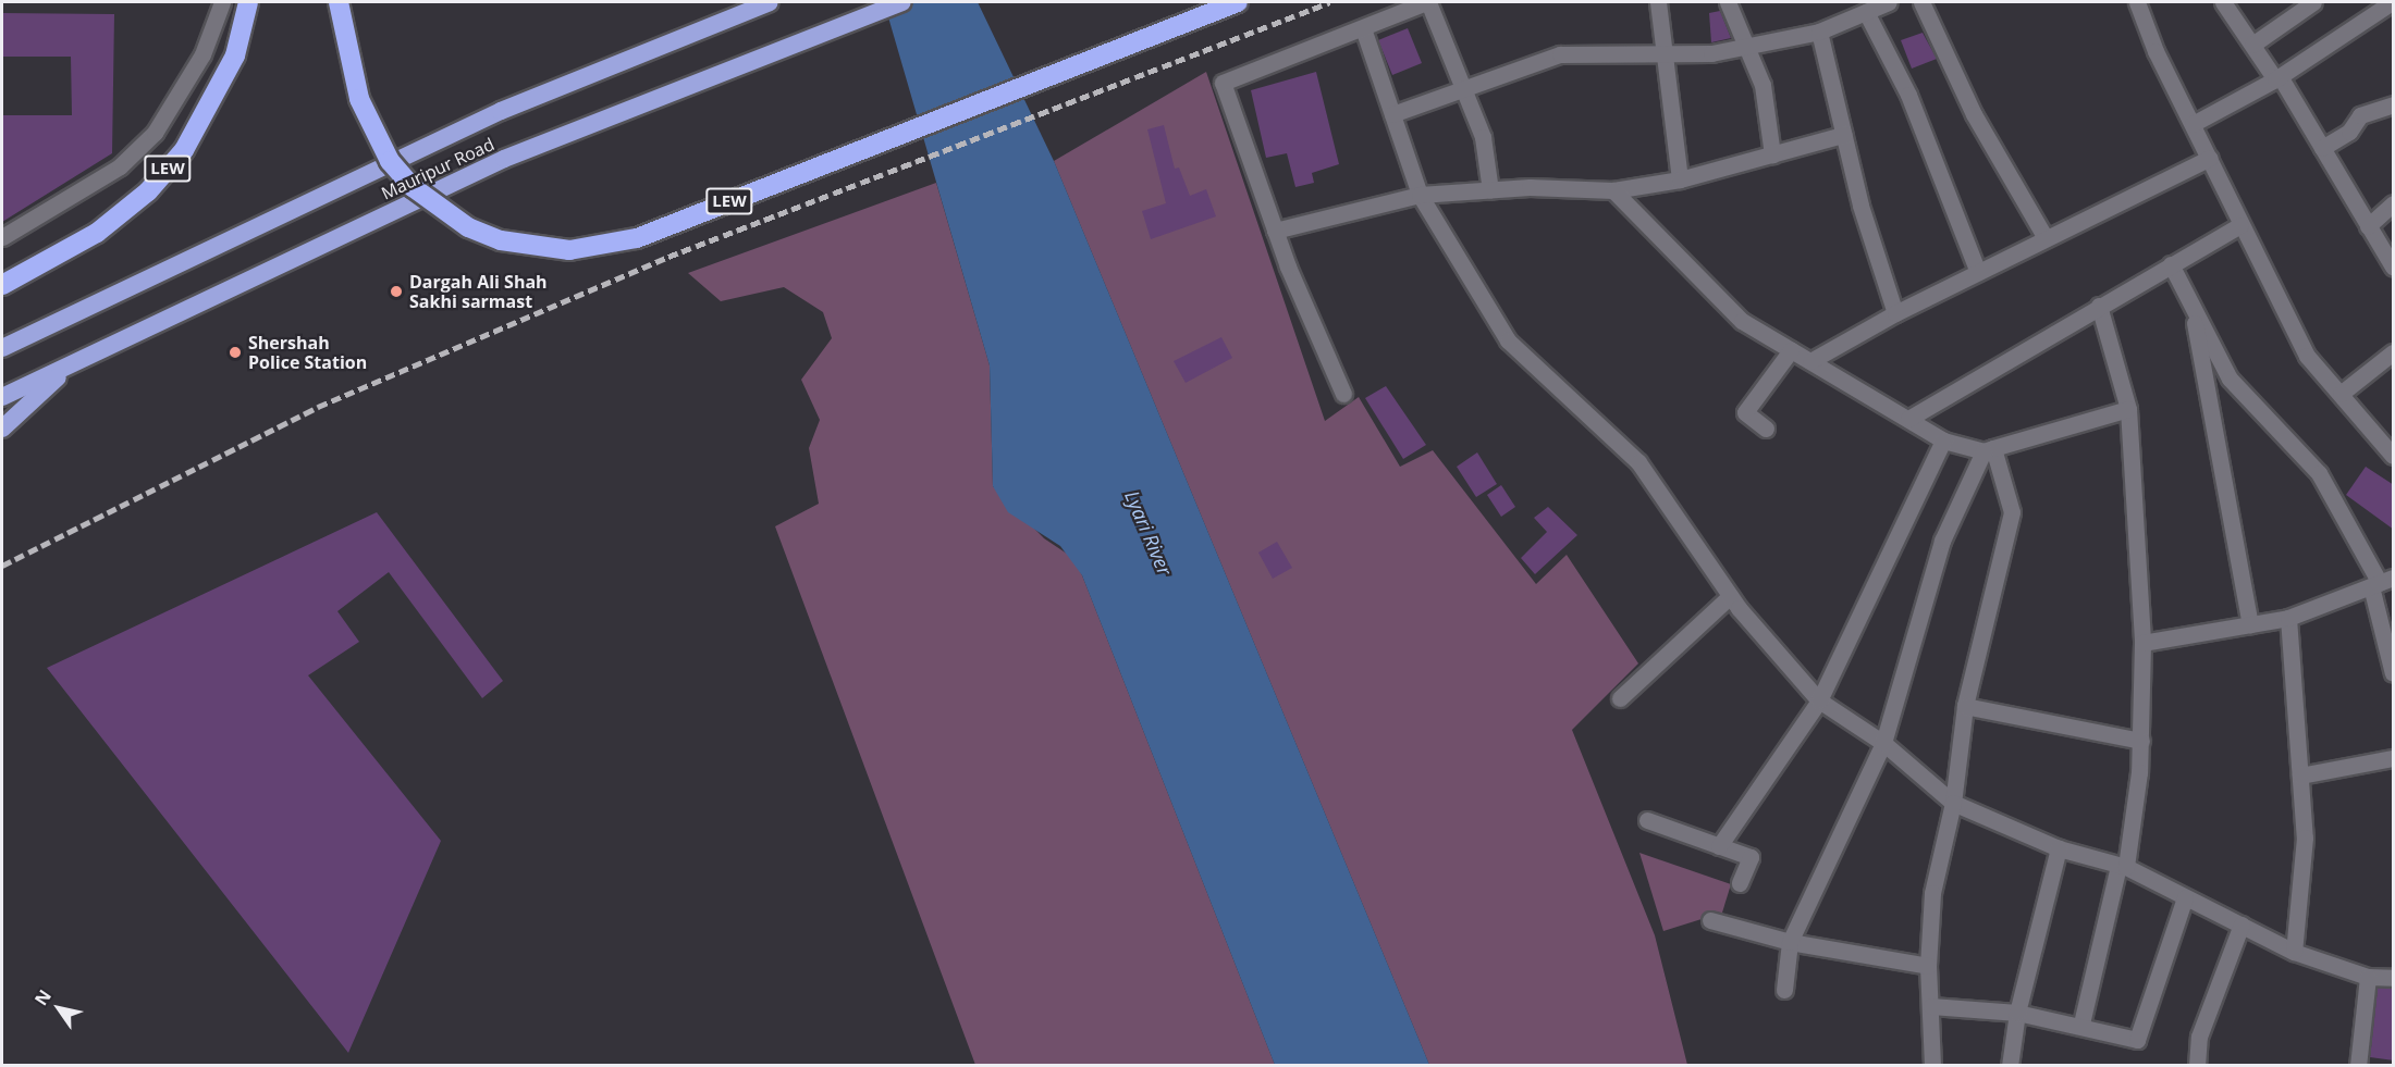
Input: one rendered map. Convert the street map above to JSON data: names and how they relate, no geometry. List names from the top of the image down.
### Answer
{
  "streets": {
    "highway": ["LEW", "Mauripur Road"]
  },
  "water": ["Lyari River"],
  "places": ["Dargah Ali Shah Sakhi sarmast", "Shershah Police Station"],
  "north": "top left"
}
